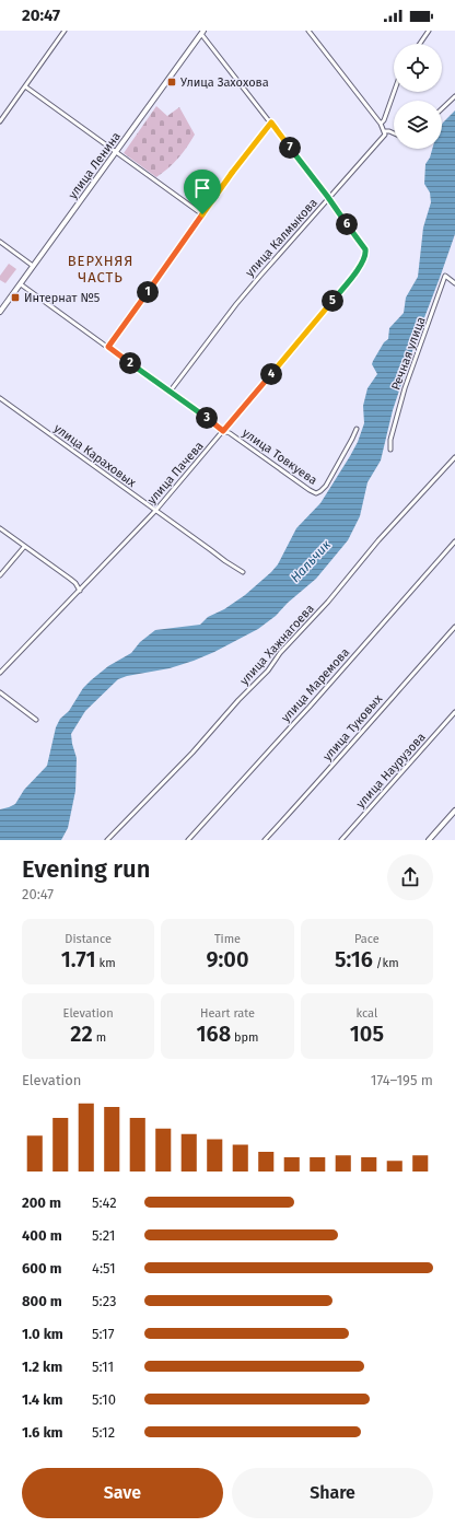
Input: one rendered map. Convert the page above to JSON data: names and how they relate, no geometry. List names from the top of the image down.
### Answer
{
  "streets": {
    "street": [
      "улица Ленина",
      "улица Калмыкова",
      "Речная улица",
      "улица Караховых",
      "улица Товкуева",
      "улица Пачева",
      "улица Хажнагоева",
      "улица Маремова",
      "улица Туковых",
      "улица Наурузова"
    ]
  },
  "crossings": [
    ["улица Ленина", "улица Товкуева"],
    ["улица Калмыкова", "улица Товкуева"],
    ["улица Калмыкова", "улица Пачева"],
    ["улица Караховых", "улица Пачева"],
    ["улица Товкуева", "улица Пачева"]
  ],
  "districts": ["ВЕРХНЯЯ ЧАСТЬ"],
  "water": ["Нальчик"],
  "places": {
    "transit": ["Улица Захохова", "Интернат №5"]
  },
  "page": {
    "status": "20:47",
    "pins": [
      "7",
      "6",
      "1",
      "5",
      "2",
      "4",
      "3"
    ],
    "heading": ["Evening run", "20:47"],
    "stats": [
      ["Distance", "1.71 km"],
      ["Time", "9:00"],
      ["Pace", "5:16 /km"],
      ["Elevation", "22 m"],
      ["Heart rate", "168 bpm"],
      ["kcal", "105"]
    ],
    "chart": ["Elevation", "174–195 m"],
    "list": [
      {
        "name": "200 m",
        "note": "5:42"
      },
      {
        "name": "400 m",
        "note": "5:21"
      },
      {
        "name": "600 m",
        "note": "4:51"
      },
      {
        "name": "800 m",
        "note": "5:23"
      },
      {
        "name": "1.0 km",
        "note": "5:17"
      },
      {
        "name": "1.2 km",
        "note": "5:11"
      },
      {
        "name": "1.4 km",
        "note": "5:10"
      },
      {
        "name": "1.6 km",
        "note": "5:12"
      }
    ],
    "buttons": ["Save", "Share"]
  }
}
